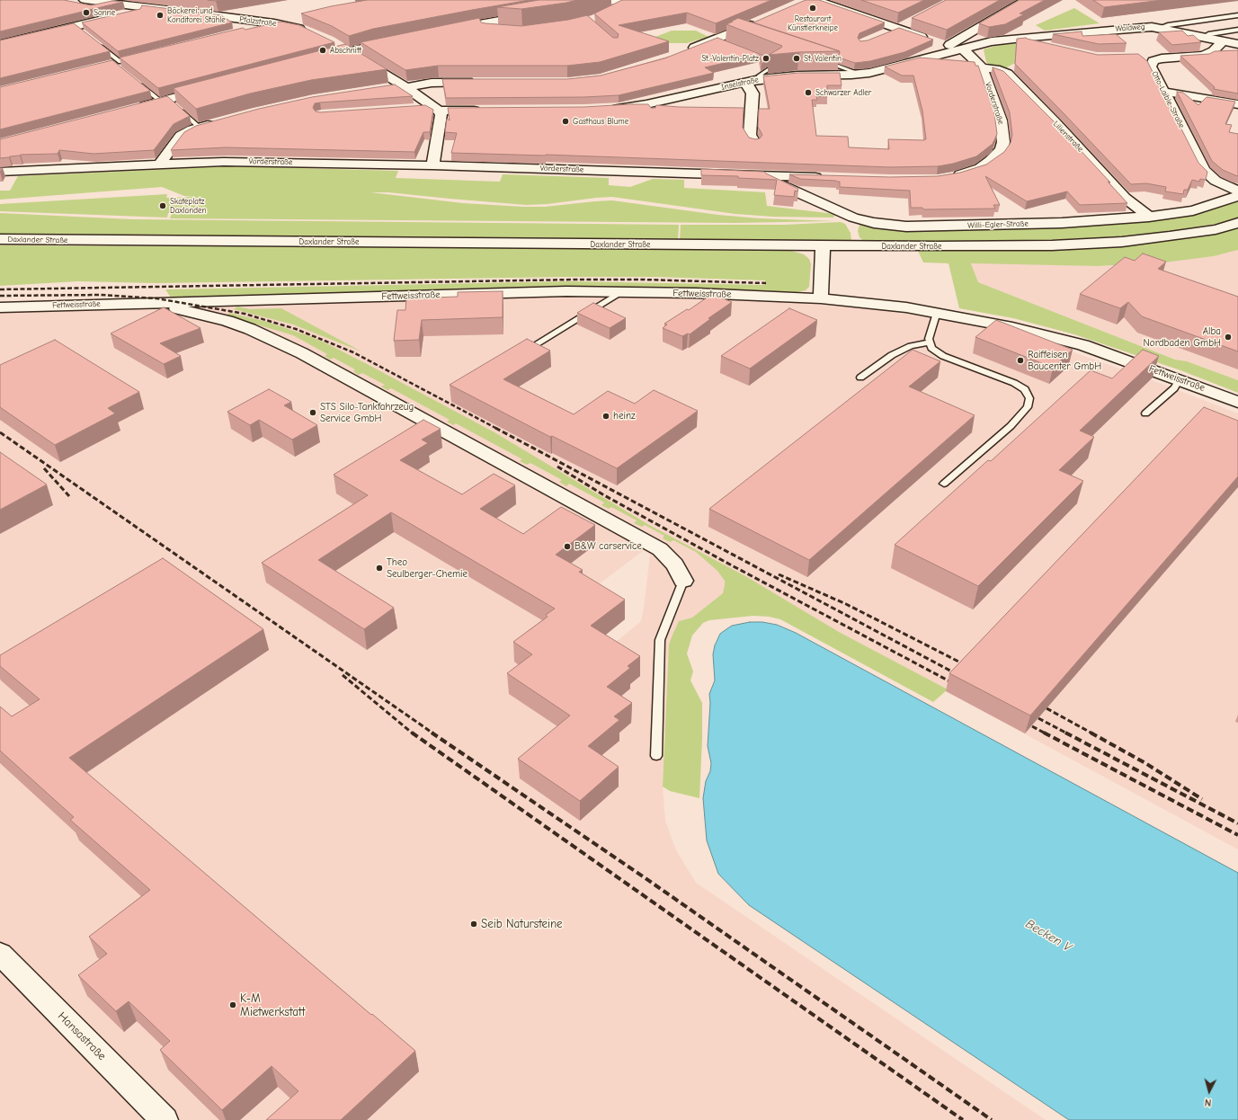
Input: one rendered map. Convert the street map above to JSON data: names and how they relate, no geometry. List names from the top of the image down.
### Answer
{
  "streets": {
    "street": [
      "Pfalzstraße",
      "Waidweg",
      "Inselstraße",
      "Otto-Laible-Straße",
      "Vorderstraße",
      "Lilienstraße",
      "Willi-Egler-Straße",
      "Daxlander Straße",
      "Fettweisstraße",
      "Hansastraße"
    ]
  },
  "crossings": [
    ["Waidweg", "Inselstraße"],
    ["Waidweg", "Otto-Laible-Straße"],
    ["Waidweg", "Vorderstraße"],
    ["Inselstraße", "Vorderstraße"],
    ["Vorderstraße", "Lilienstraße"],
    ["Vorderstraße", "Willi-Egler-Straße"],
    ["Lilienstraße", "Willi-Egler-Straße"]
  ],
  "water": ["Becken V"],
  "places": [
    "Restaurant Künstlerkneipe",
    "Sonne",
    "Bäckerei und Konditorei Stähle",
    "Abschnitt",
    "St.-Valentin-Platz",
    "St. Valentin",
    "Schwarzer Adler",
    "Gasthaus Blume",
    "Skateplatz Daxlanden",
    "Alba Nordbaden GmbH",
    "Raiffeisen Baucenter GmbH",
    "STS Silo-Tankfahrzeug Service GmbH",
    "heinz",
    "B&W carservice",
    "Theo Seulberger-Chemie",
    "Seib Natursteine",
    "K-M Mietwerkstatt"
  ],
  "north": "bottom"
}
